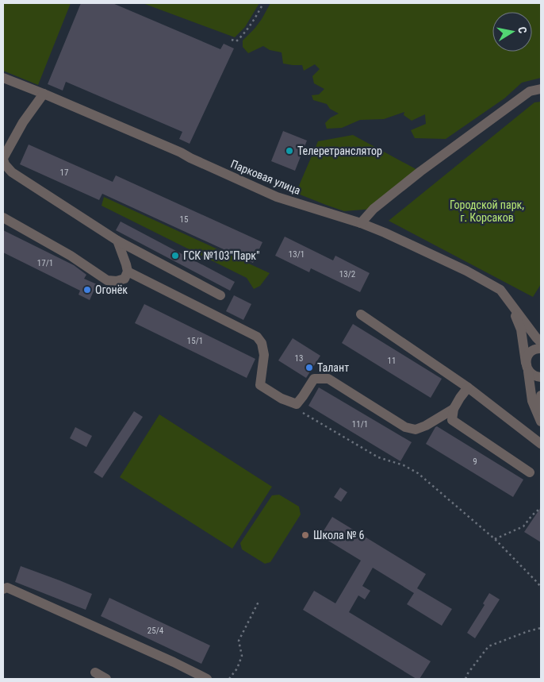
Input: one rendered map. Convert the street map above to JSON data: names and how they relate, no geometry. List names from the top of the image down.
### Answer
{
  "streets": {
    "street": ["Парковая улица"]
  },
  "parks": ["Городской парк, г. Корсаков"],
  "places": [
    "Телеретранслятор",
    "ГСК №103\"Парк\"",
    "Огонёк",
    "Талант",
    "Школа № 6"
  ],
  "house_numbers": [
    "17",
    "15",
    "13/1",
    "17/1",
    "13/2",
    "15/1",
    "13",
    "11",
    "11/1",
    "9",
    "25/4"
  ],
  "north": "right"
}
